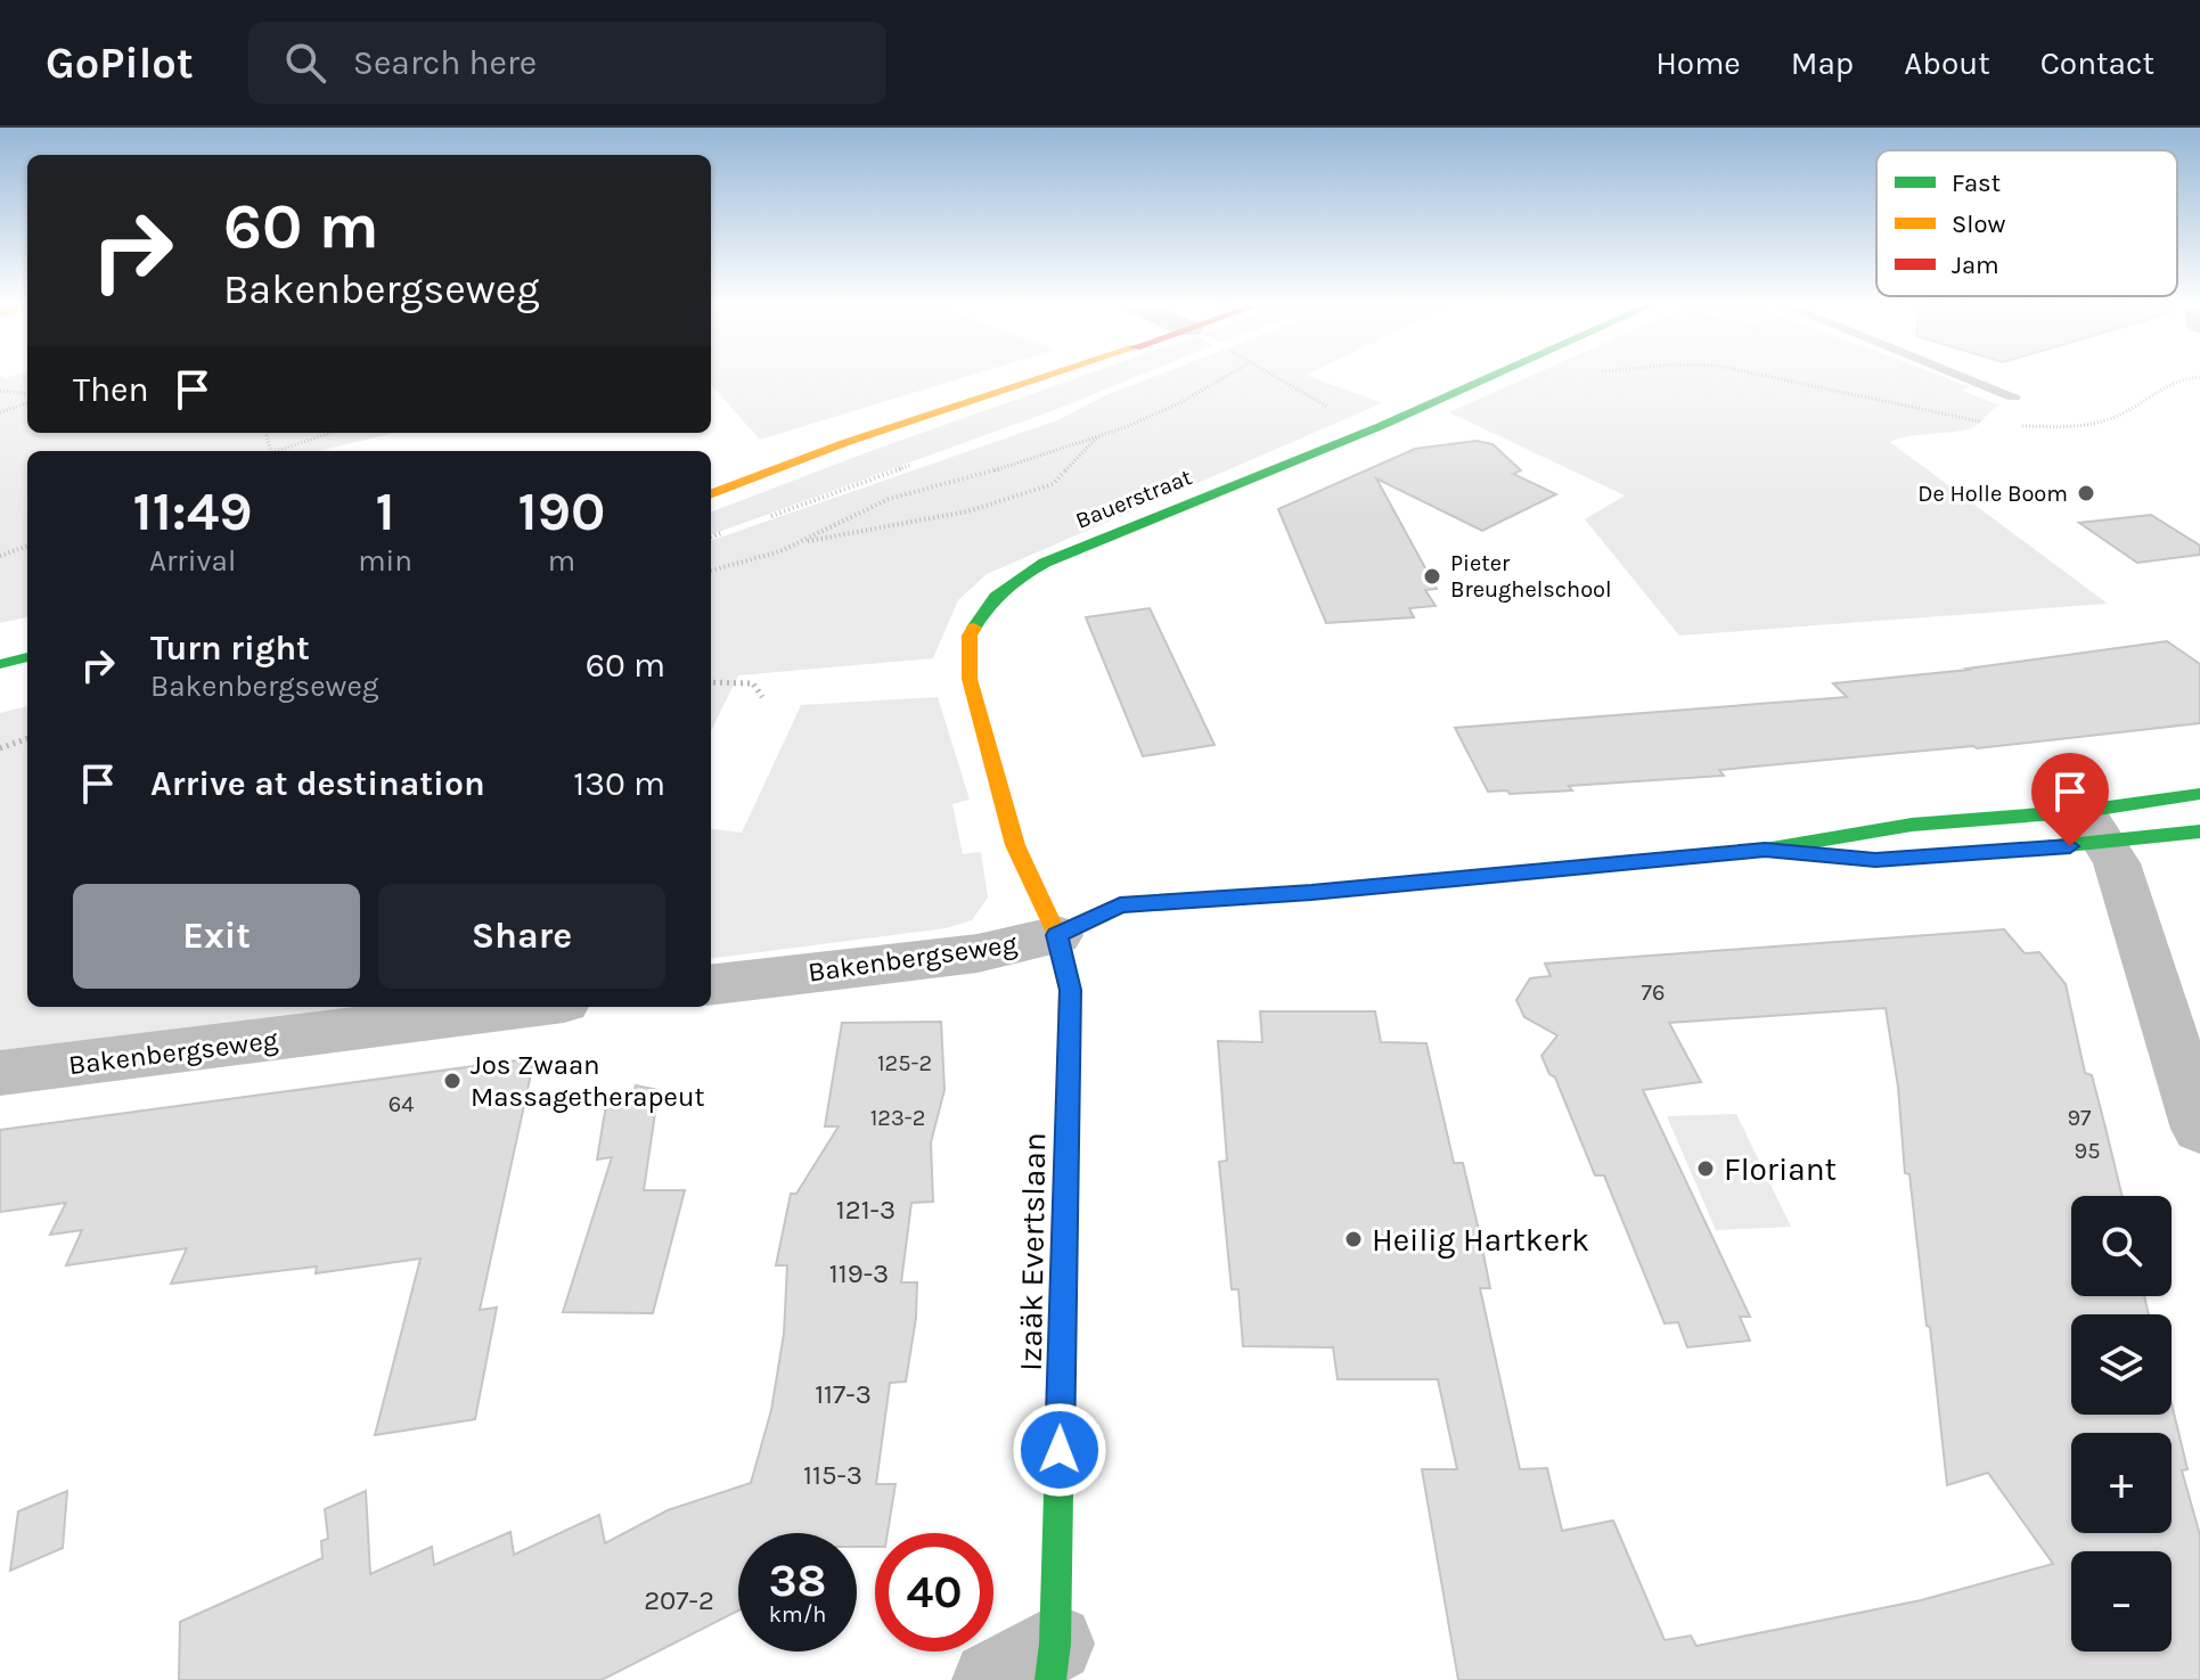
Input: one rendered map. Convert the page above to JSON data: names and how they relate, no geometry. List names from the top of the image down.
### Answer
{
  "streets": {
    "street": ["Bauerstraat", "Bakenbergseweg", "Izaäk Evertslaan"]
  },
  "crossings": [
    ["Bauerstraat", "Bakenbergseweg"],
    ["Bauerstraat", "Izaäk Evertslaan"],
    ["Bakenbergseweg", "Izaäk Evertslaan"]
  ],
  "places": [
    "De Holle Boom",
    "Pieter Breughelschool",
    "Jos Zwaan Massagetherapeut",
    "Floriant",
    "Heilig Hartkerk"
  ],
  "house_numbers": [
    "76",
    "125-2",
    "64",
    "123-2",
    "97",
    "95",
    "121-3",
    "119-3",
    "117-3",
    "115-3",
    "207-2"
  ],
  "legend": ["Fast", "Slow", "Jam"],
  "page": {
    "header": "GoPilot",
    "search": "Search here",
    "nav": [
      "Home",
      "Map",
      "About",
      "Contact"
    ],
    "turn": ["60 m", "Bakenbergseweg"],
    "then": "Then",
    "eta": [
      "11:49",
      "Arrival",
      "1",
      "min",
      "190",
      "m"
    ],
    "list": [
      {
        "name": "Turn right",
        "note": "Bakenbergseweg",
        "value": "60 m"
      },
      {
        "name": "Arrive at destination",
        "value": "130 m"
      }
    ],
    "buttons": ["Exit", "Share"],
    "map_buttons": ["+", "−"],
    "speed": "38 km/h",
    "limit": "40"
  }
}
